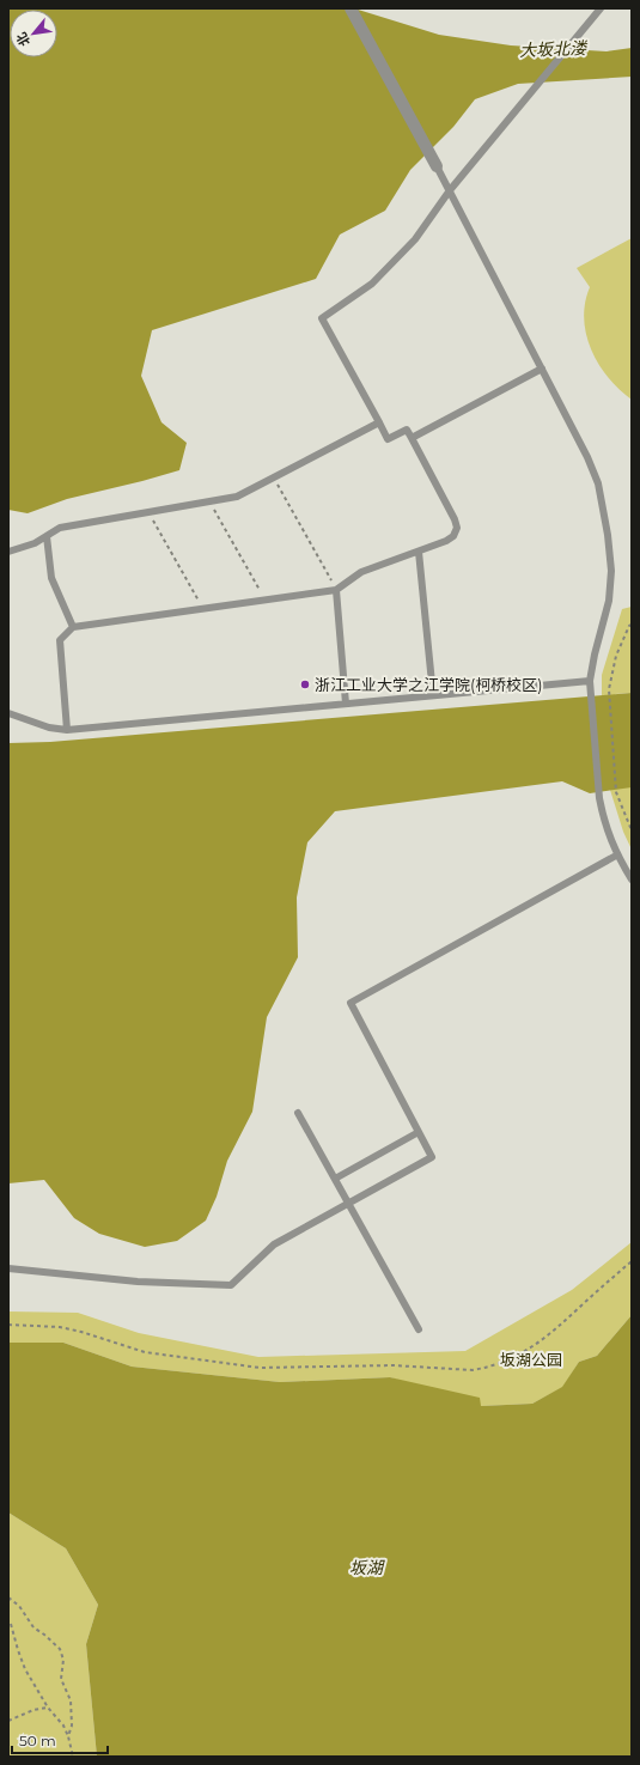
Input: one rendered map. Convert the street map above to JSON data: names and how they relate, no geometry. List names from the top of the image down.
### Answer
{
  "water": ["大坂北溇", "坂湖"],
  "parks": ["坂湖公园"],
  "places": ["浙江工业大学之江学院(柯桥校区)"],
  "scale_bar": "50 m",
  "north": "bottom left"
}
